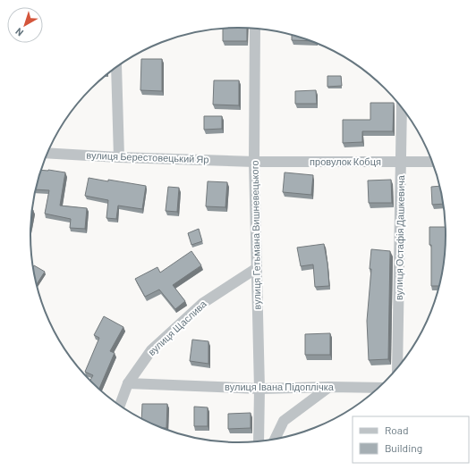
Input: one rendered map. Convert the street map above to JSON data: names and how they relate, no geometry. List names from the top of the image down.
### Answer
{
  "streets": {
    "street": [
      "вулиця Берестовецький Яр",
      "провулок Кобця",
      "вулиця Гетьмана Вишневецького",
      "вулиця Остафія Дашкевича",
      "вулиця Щаслива",
      "вулиця Івана Підоплічка"
    ]
  },
  "crossings": [
    ["вулиця Берестовецький Яр", "провулок Кобця"],
    ["вулиця Берестовецький Яр", "вулиця Гетьмана Вишневецького"],
    ["провулок Кобця", "вулиця Гетьмана Вишневецького"],
    ["провулок Кобця", "вулиця Остафія Дашкевича"],
    ["вулиця Гетьмана Вишневецького", "вулиця Щаслива"],
    ["вулиця Гетьмана Вишневецького", "вулиця Івана Підоплічка"],
    ["вулиця Щаслива", "вулиця Івана Підоплічка"]
  ],
  "legend": ["Road", "Building"],
  "north": "bottom left"
}
